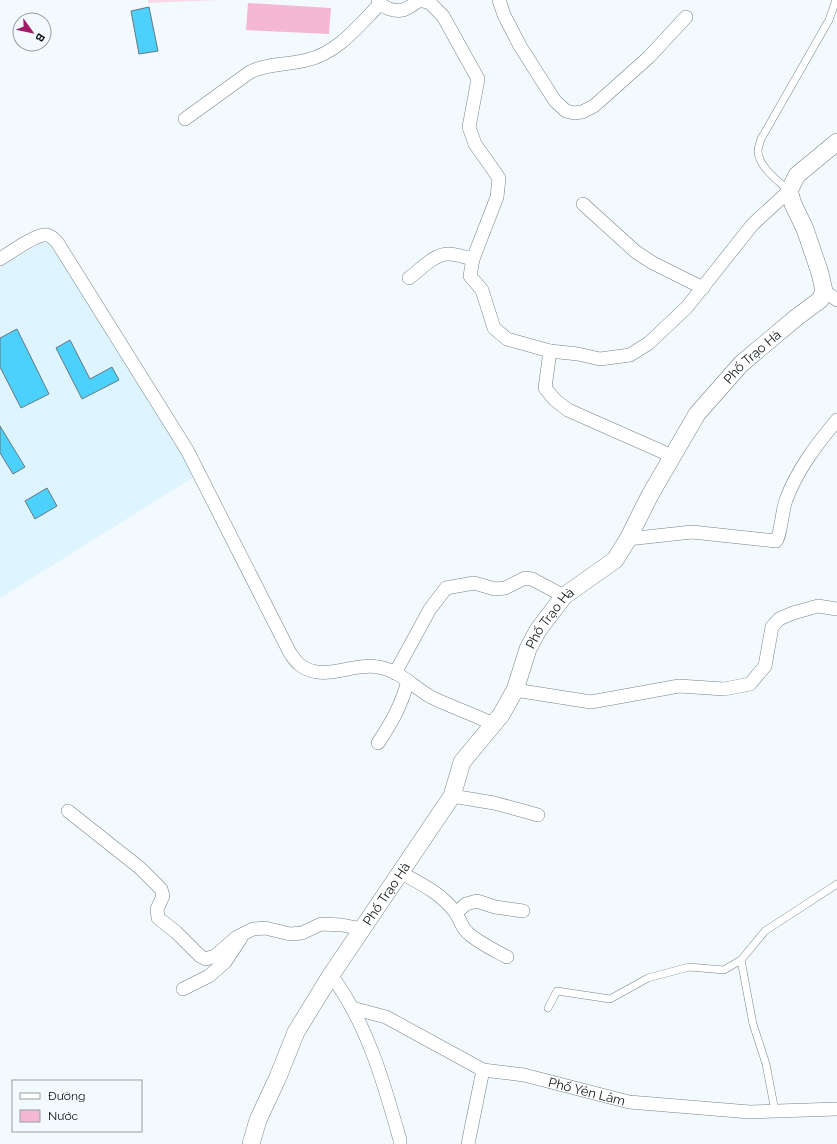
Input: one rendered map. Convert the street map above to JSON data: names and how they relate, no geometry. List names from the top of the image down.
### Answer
{
  "streets": {
    "street": ["Phố Trạo Hà", "Phố Yên Lâm"]
  },
  "legend": ["Đường", "Nước"],
  "north": "bottom right"
}
